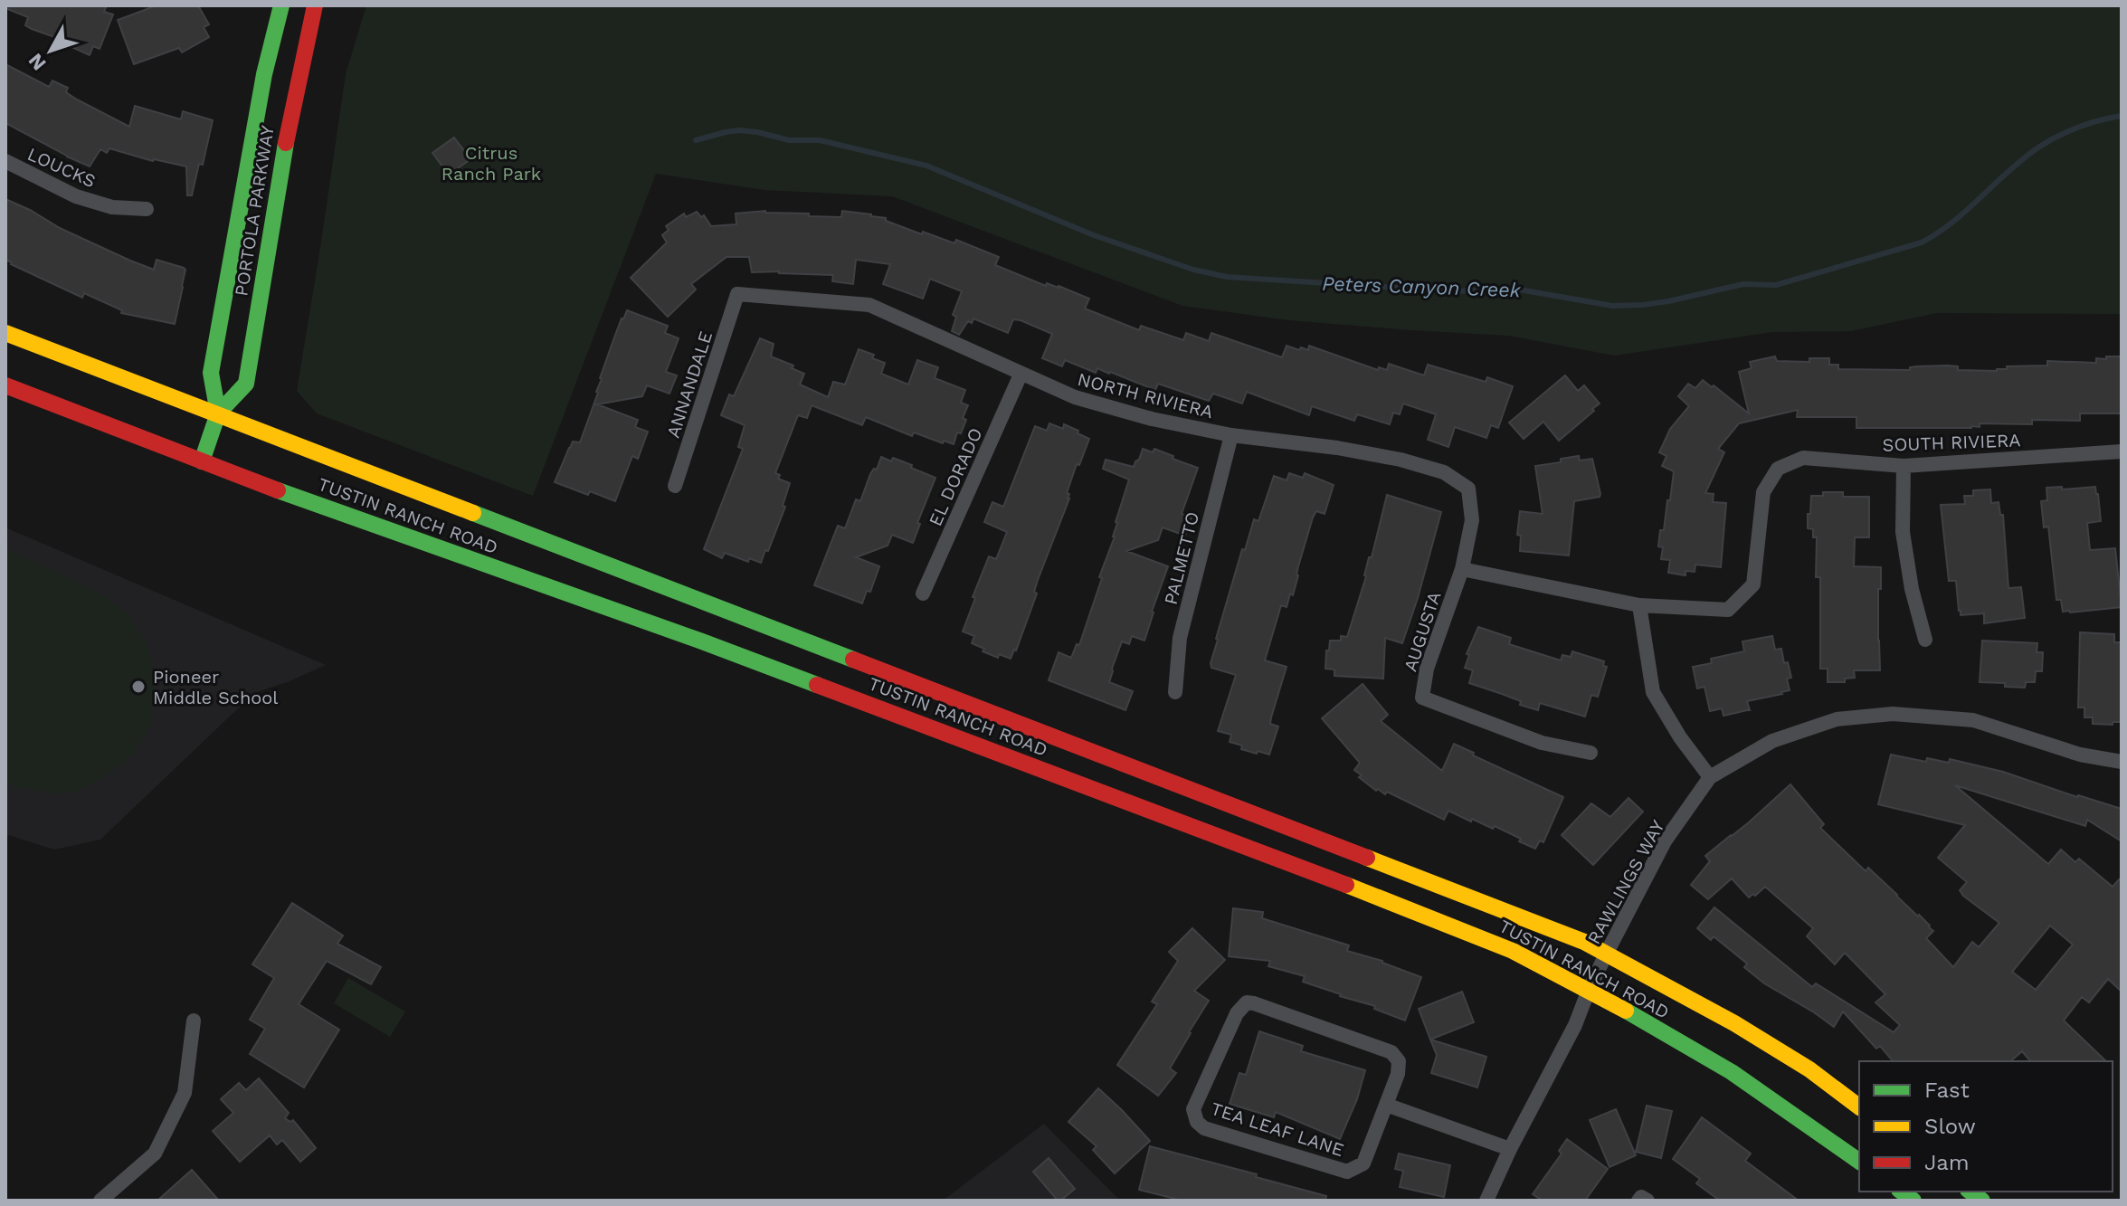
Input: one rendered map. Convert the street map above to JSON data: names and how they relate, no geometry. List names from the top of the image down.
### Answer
{
  "streets": {
    "main road": ["PORTOLA PARKWAY", "TUSTIN RANCH ROAD"],
    "street": [
      "LOUCKS",
      "ANNANDALE",
      "NORTH RIVIERA",
      "SOUTH RIVIERA",
      "EL DORADO",
      "PALMETTO",
      "AUGUSTA",
      "RAWLINGS WAY",
      "TEA LEAF LANE"
    ]
  },
  "crossings": [
    ["PORTOLA PARKWAY", "TUSTIN RANCH ROAD"],
    ["ANNANDALE", "NORTH RIVIERA"],
    ["NORTH RIVIERA", "EL DORADO"],
    ["NORTH RIVIERA", "PALMETTO"],
    ["NORTH RIVIERA", "AUGUSTA"],
    ["SOUTH RIVIERA", "AUGUSTA"],
    ["TUSTIN RANCH ROAD", "RAWLINGS WAY"]
  ],
  "water": ["Peters Canyon Creek"],
  "parks": ["Citrus Ranch Park"],
  "places": ["Pioneer Middle School"],
  "legend": ["Fast", "Slow", "Jam"],
  "north": "bottom left"
}
